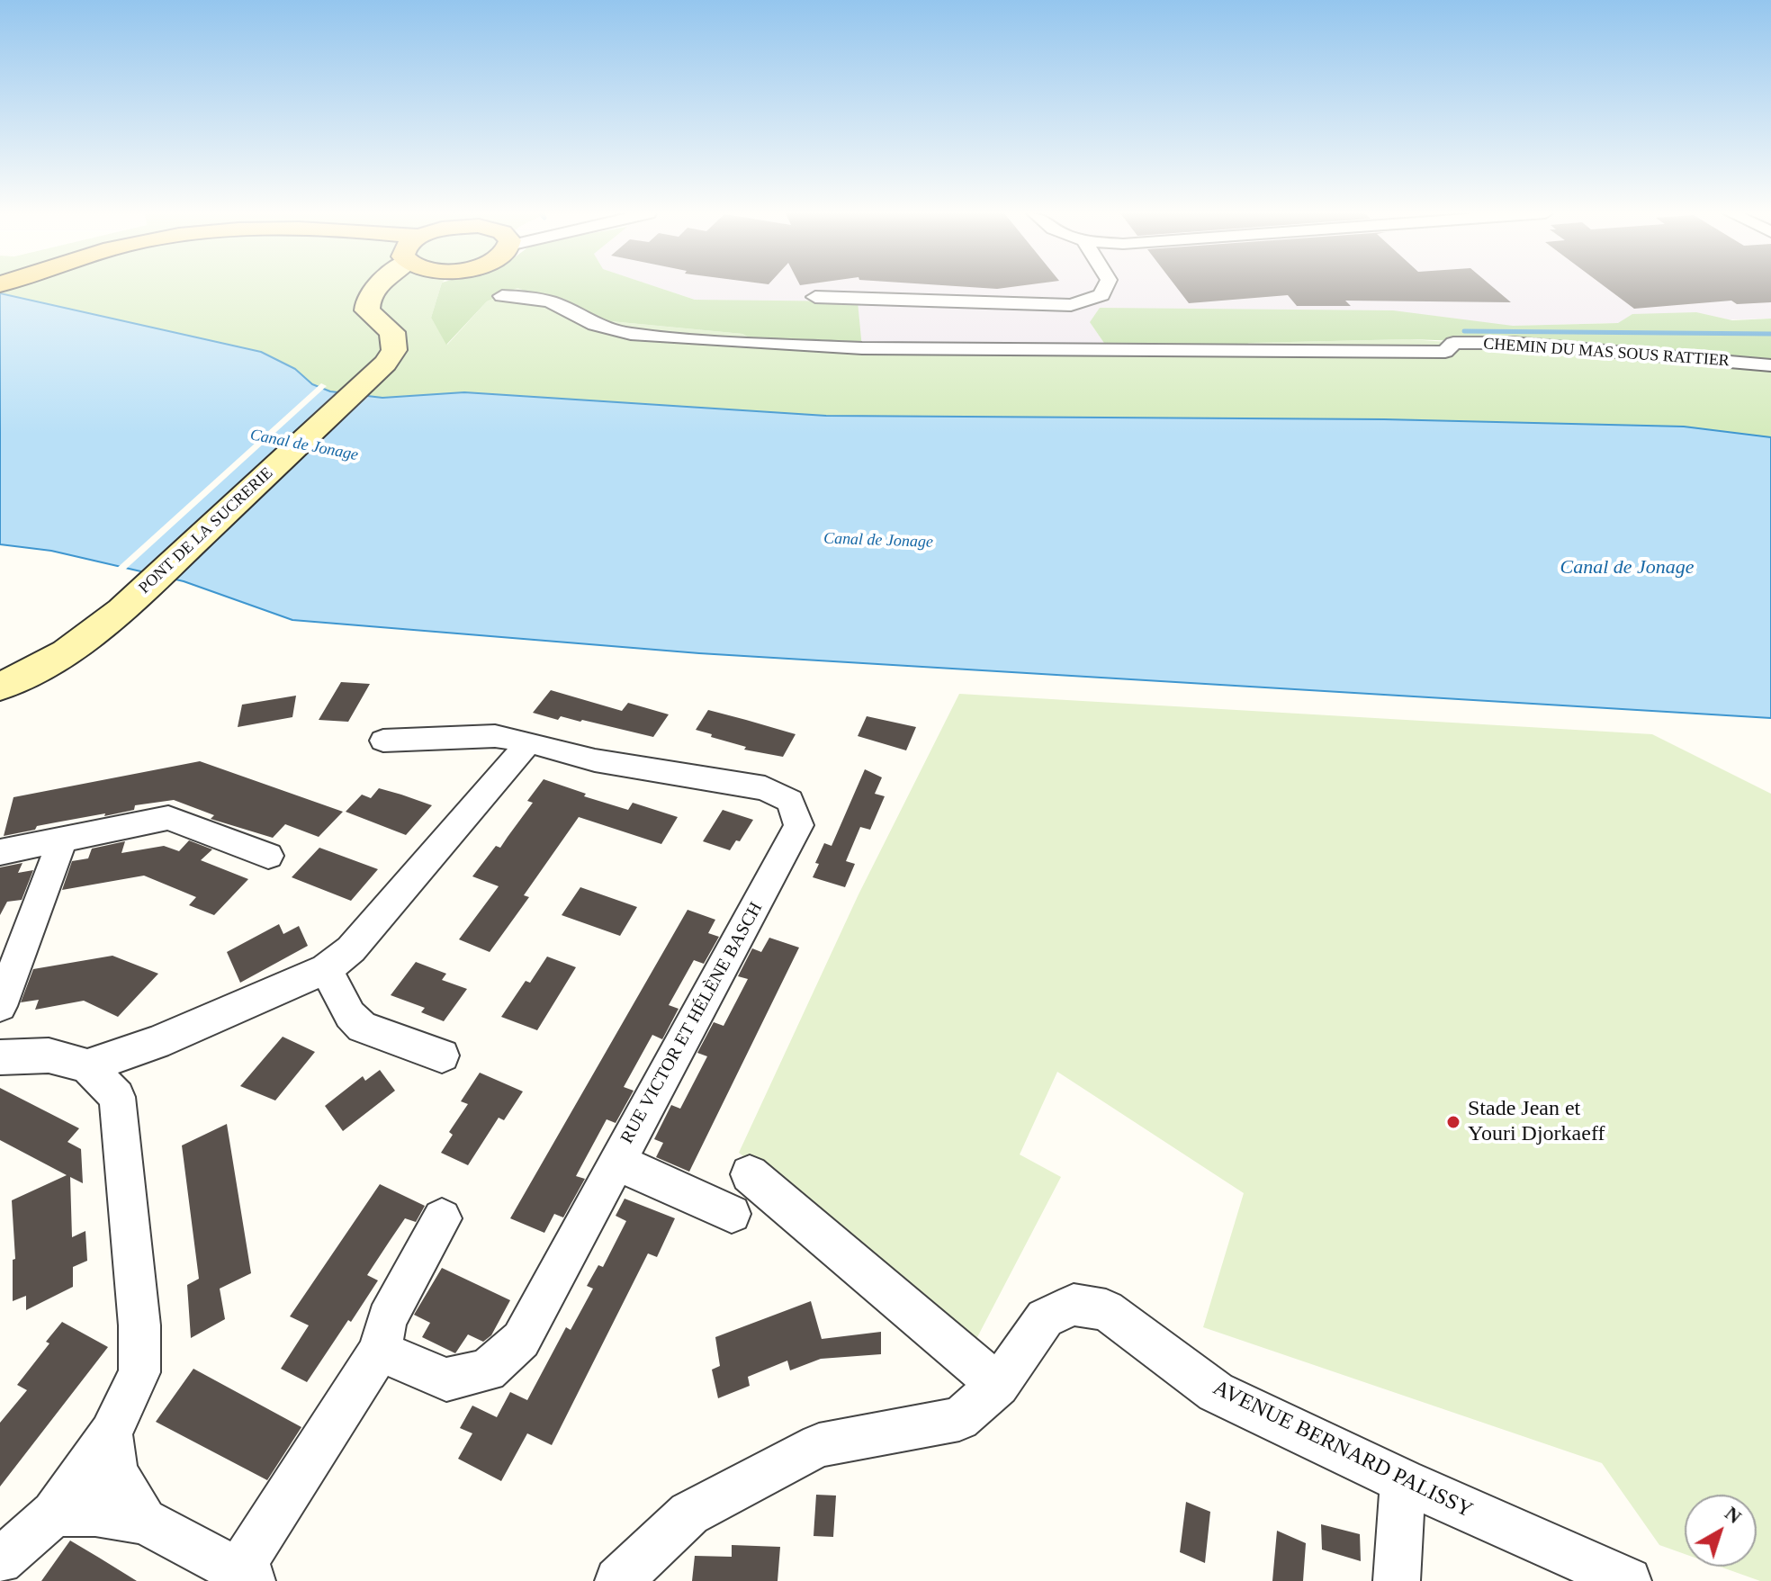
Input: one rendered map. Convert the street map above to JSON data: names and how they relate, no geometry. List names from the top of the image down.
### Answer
{
  "streets": {
    "street": [
      "CHEMIN DU MAS SOUS RATTIER",
      "PONT DE LA SUCRERIE",
      "RUE VICTOR ET HÉLÈNE BASCH",
      "AVENUE BERNARD PALISSY"
    ]
  },
  "water": ["Canal de Jonage"],
  "places": ["Stade Jean et Youri Djorkaeff"],
  "north": "top right"
}
